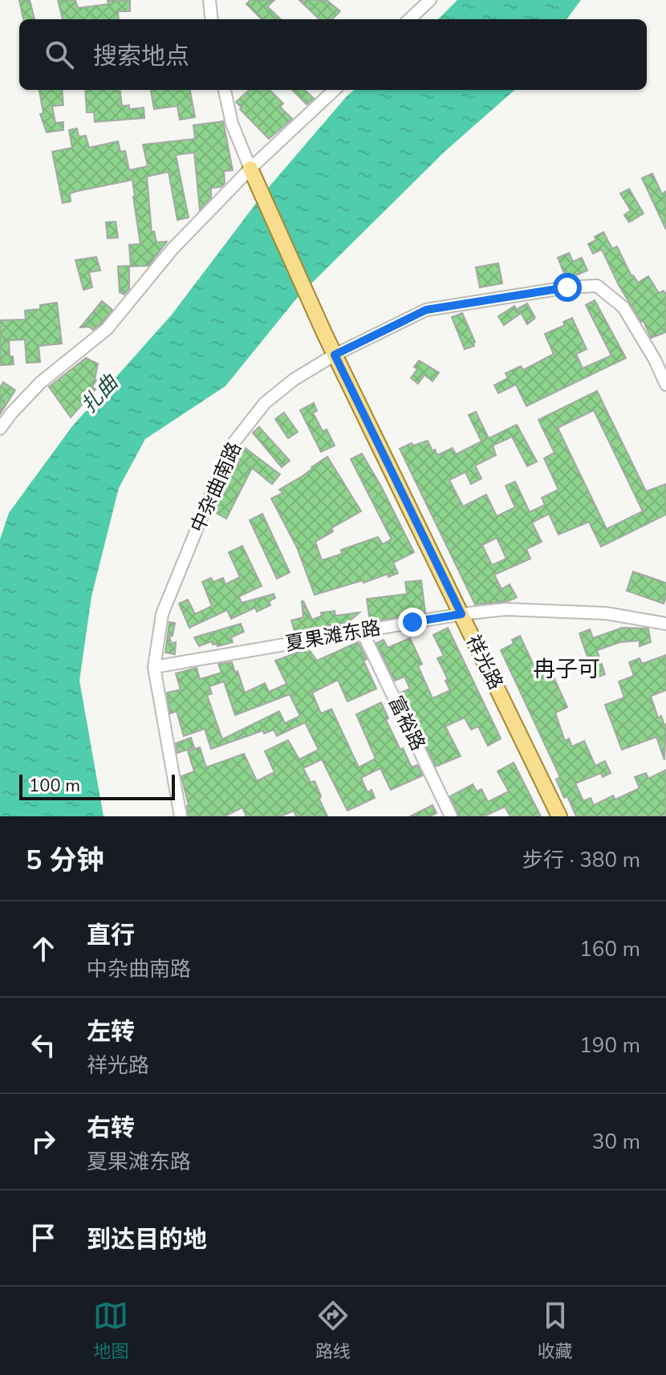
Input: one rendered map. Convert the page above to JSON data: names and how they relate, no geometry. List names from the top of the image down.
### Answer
{
  "streets": {
    "main road": ["祥光路"],
    "street": ["中杂曲南路", "夏果滩东路", "富裕路"]
  },
  "crossings": [
    ["中杂曲南路", "夏果滩东路"],
    ["中杂曲南路", "祥光路"],
    ["夏果滩东路", "祥光路"],
    ["夏果滩东路", "富裕路"]
  ],
  "districts": ["冉子可"],
  "water": ["扎曲"],
  "scale_bar": "100 m",
  "page": {
    "search": "搜索地点",
    "scale": "100 m",
    "heading": ["5 分钟", "步行 · 380 m"],
    "list": [
      ["直行", "中杂曲南路", "160 m"],
      ["左转", "祥光路", "190 m"],
      ["右转", "夏果滩东路", "30 m"],
      "到达目的地"
    ],
    "nav": ["地图", "路线", "收藏"]
  }
}
